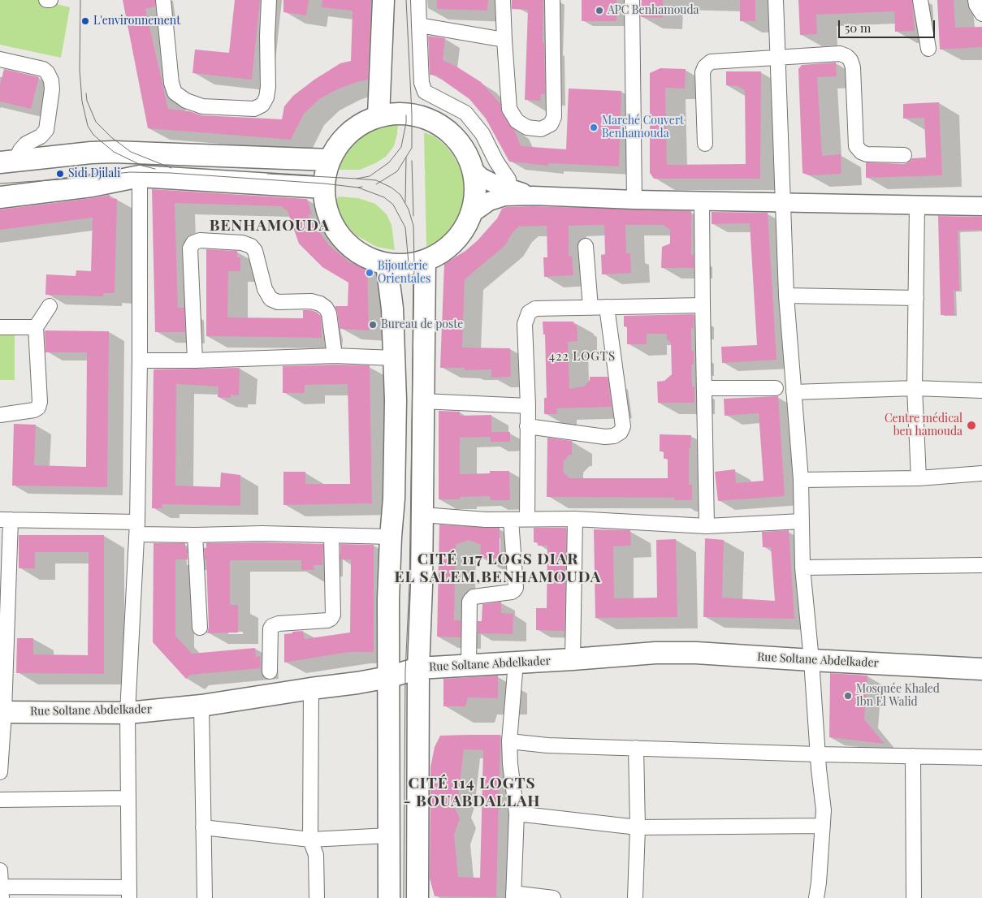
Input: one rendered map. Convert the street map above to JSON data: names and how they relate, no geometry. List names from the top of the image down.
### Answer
{
  "streets": {
    "main road": ["Rue Soltane Abdelkader"]
  },
  "districts": [
    "BENHAMOUDA",
    "422 LOGTS",
    "CITÉ 117 LOGS DIAR EL SALEM,BENHAMOUDA",
    "CITÉ 114 LOGTS - BOUABDALLAH"
  ],
  "places": [
    "APC Benhamouda",
    "L'environnement",
    "Marché Couvert Benhamouda",
    "Sidi Djilali",
    "Bijouterie Orientales",
    "Bureau de poste",
    "Centre médical ben hamouda",
    "Mosquée Khaled Ibn El Walid"
  ],
  "scale_bar": "50 m"
}
